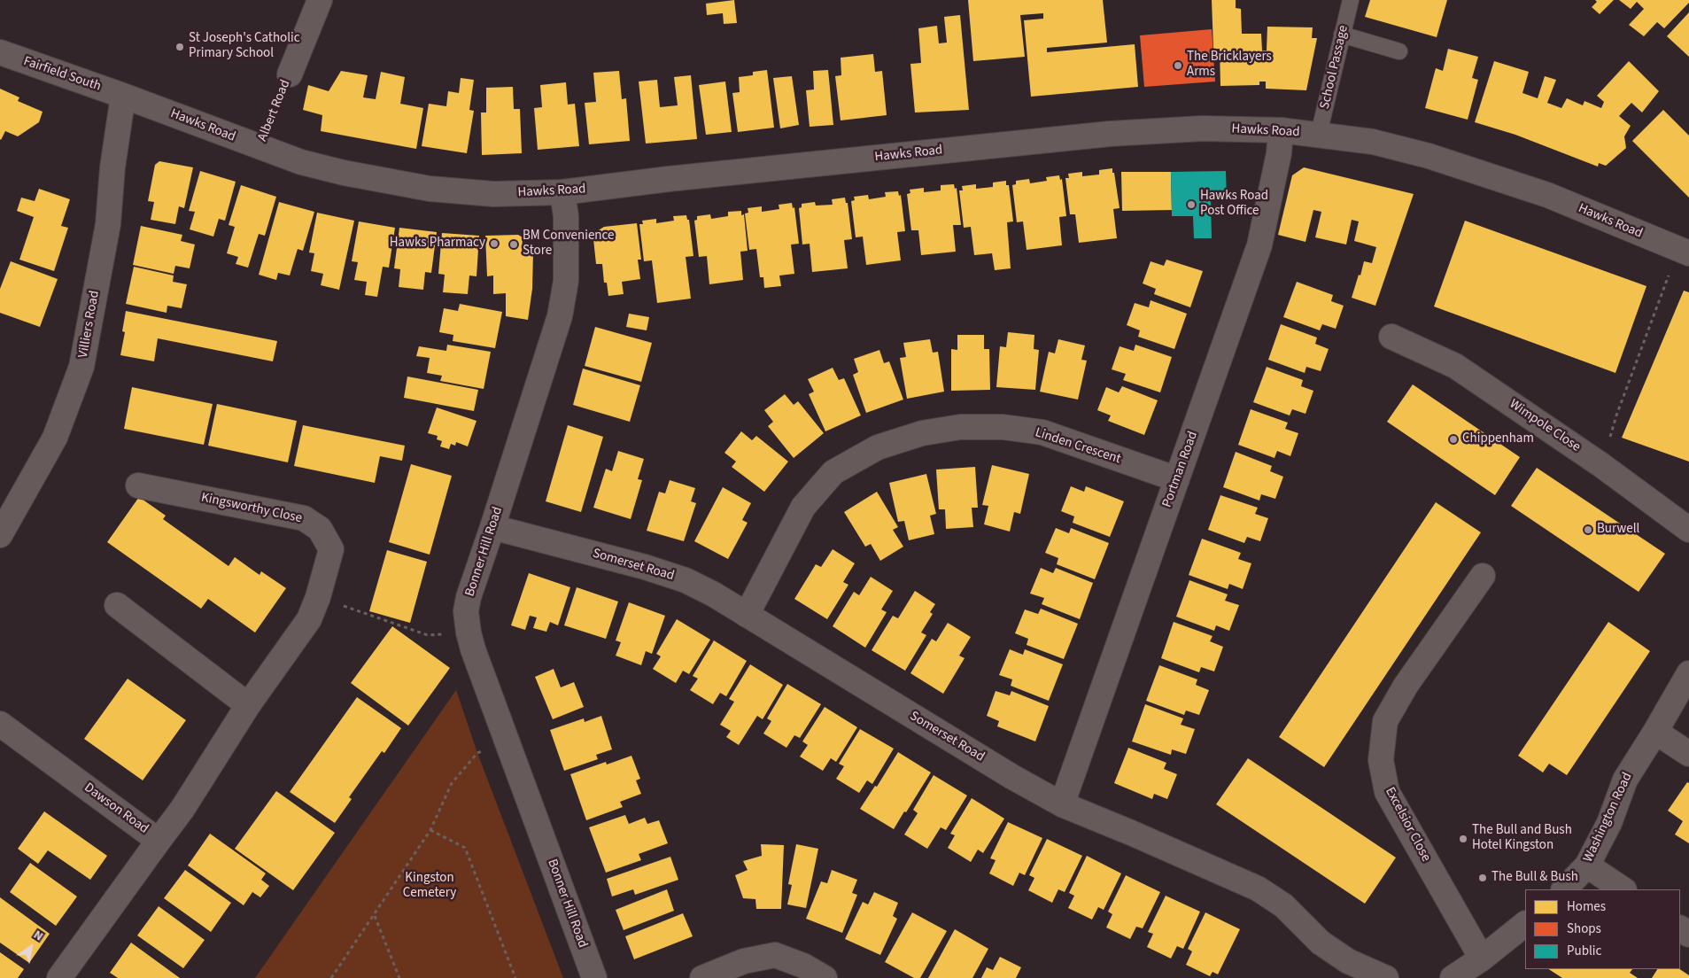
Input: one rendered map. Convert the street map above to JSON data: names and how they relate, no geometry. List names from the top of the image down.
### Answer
{
  "streets": {
    "street": [
      "Fairfield South",
      "Albert Road",
      "Hawks Road",
      "Villiers Road",
      "Wimpole Close",
      "Linden Crescent",
      "Portman Road",
      "Kingsworthy Close",
      "Bonner Hill Road",
      "Somerset Road",
      "Dawson Road",
      "Washington Road",
      "Excelsior Close"
    ],
    "lane": ["School Passage"]
  },
  "crossings": [
    ["School Passage", "Hawks Road"],
    ["Fairfield South", "Hawks Road"],
    ["Fairfield South", "Villiers Road"],
    ["Albert Road", "Hawks Road"],
    ["Hawks Road", "Villiers Road"],
    ["Hawks Road", "Portman Road"],
    ["Hawks Road", "Bonner Hill Road"],
    ["Linden Crescent", "Portman Road"],
    ["Linden Crescent", "Somerset Road"],
    ["Portman Road", "Somerset Road"],
    ["Kingsworthy Close", "Dawson Road"],
    ["Bonner Hill Road", "Somerset Road"]
  ],
  "parks": ["Kingston Cemetery"],
  "places": [
    "St Joseph's Catholic Primary School",
    "The Bricklayers Arms",
    "Hawks Road Post Office",
    "Hawks Pharmacy",
    "BM Convenience Store",
    "Chippenham",
    "Burwell",
    "The Bull and Bush Hotel Kingston",
    "The Bull & Bush"
  ],
  "legend": ["Homes", "Shops", "Public"],
  "north": "top right"
}
